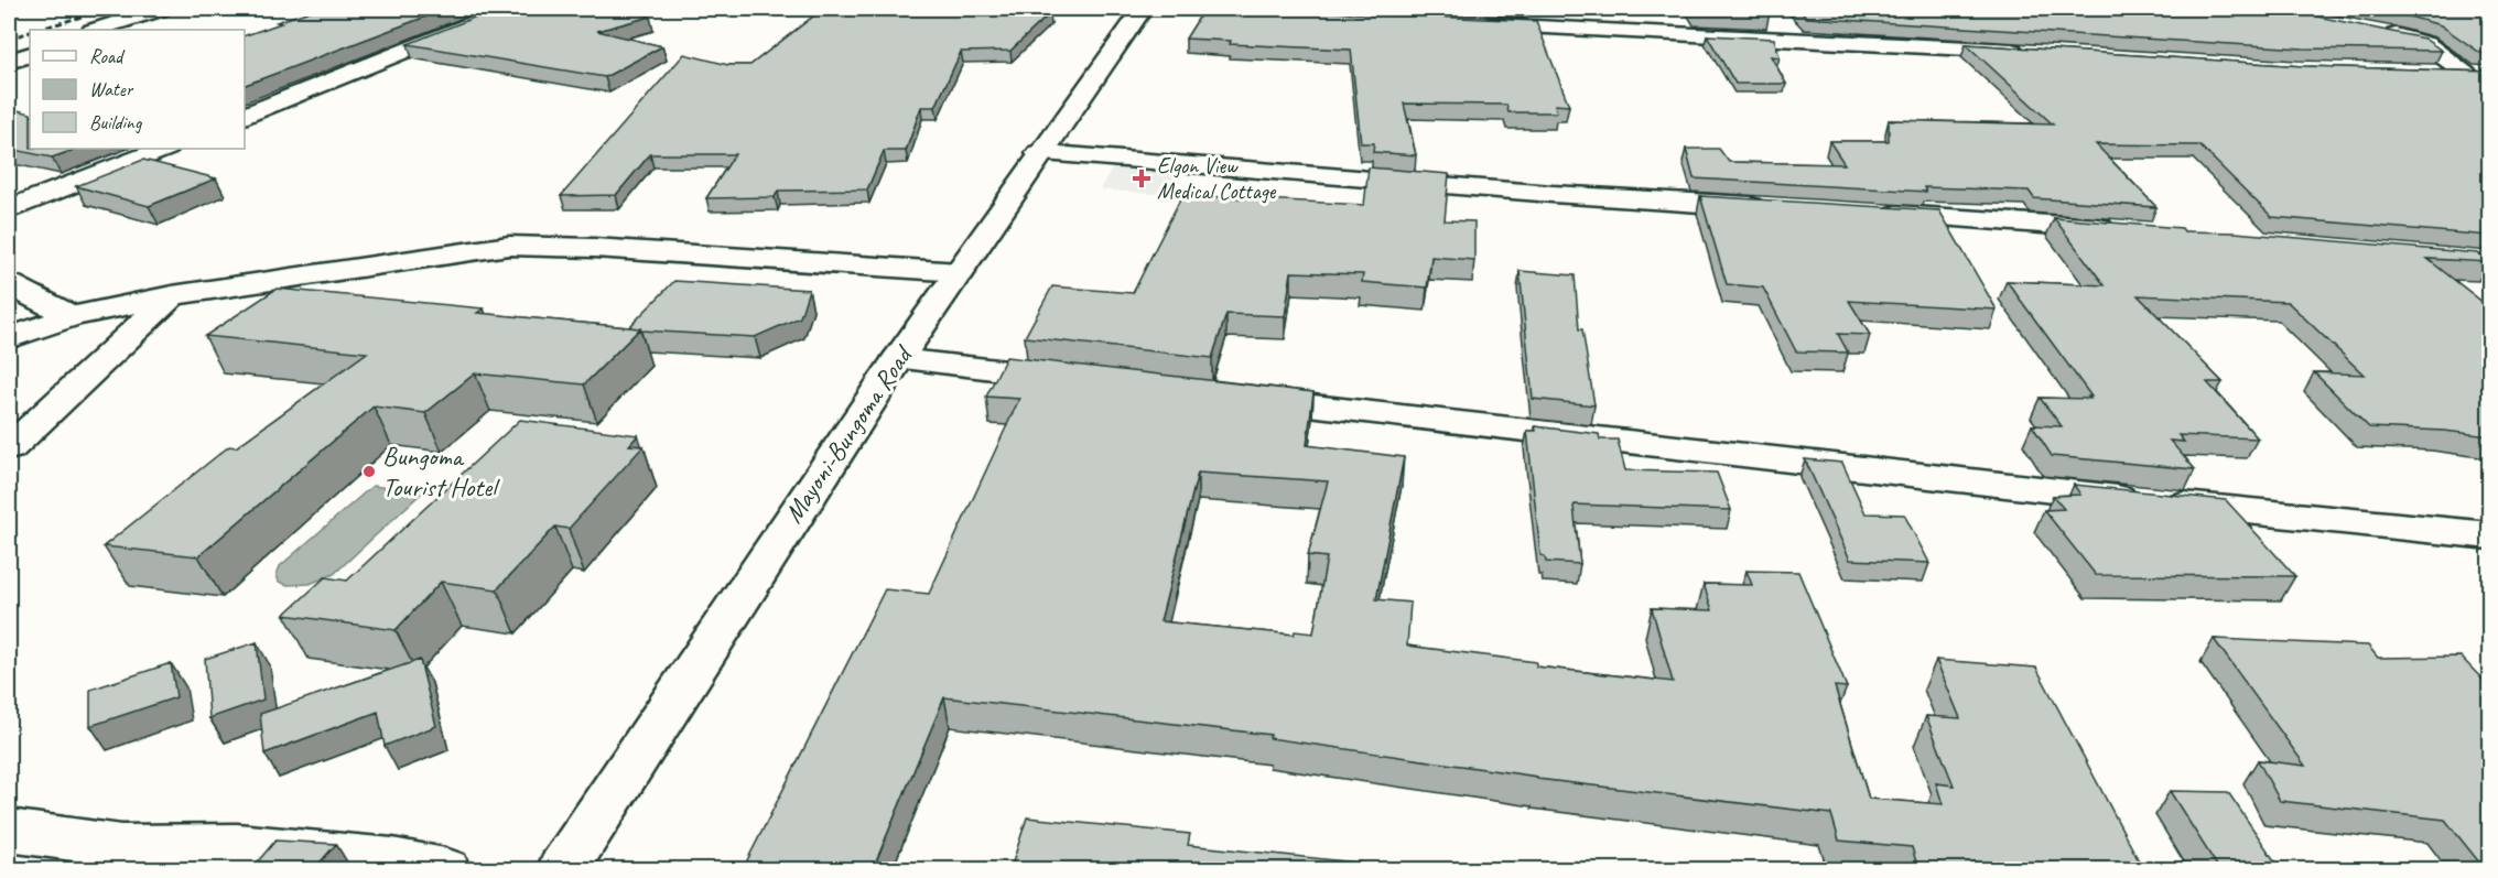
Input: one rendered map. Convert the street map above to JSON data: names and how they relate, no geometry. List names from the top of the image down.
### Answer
{
  "streets": {
    "street": ["Mayoni-Bungoma Road"]
  },
  "places": {
    "health": ["Elgon View Medical Cottage"],
    "other": ["Bungoma Tourist Hotel"]
  },
  "legend": ["Road", "Water", "Building"]
}
